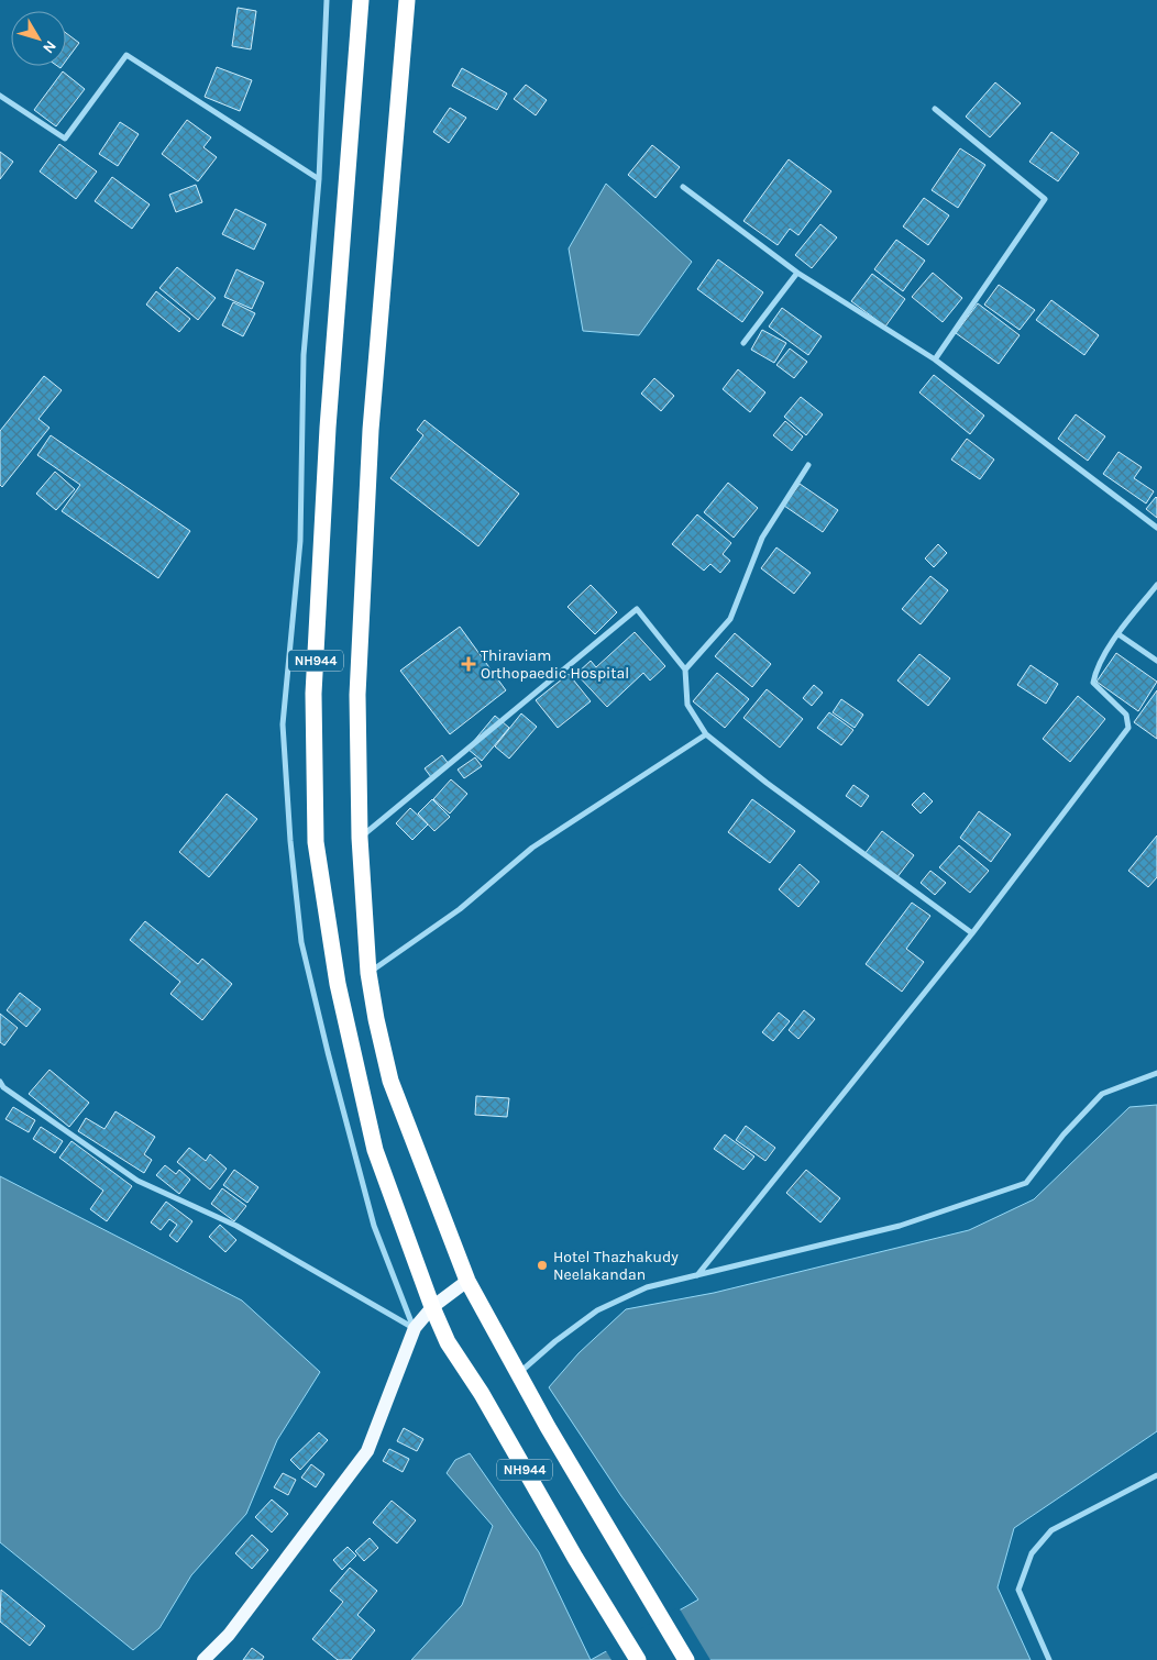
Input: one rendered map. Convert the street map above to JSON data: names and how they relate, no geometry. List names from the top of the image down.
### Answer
{
  "streets": {
    "highway": ["NH944"]
  },
  "places": {
    "health": ["Thiraviam Orthopaedic Hospital"],
    "other": ["Hotel Thazhakudy Neelakandan"]
  },
  "north": "bottom right"
}
